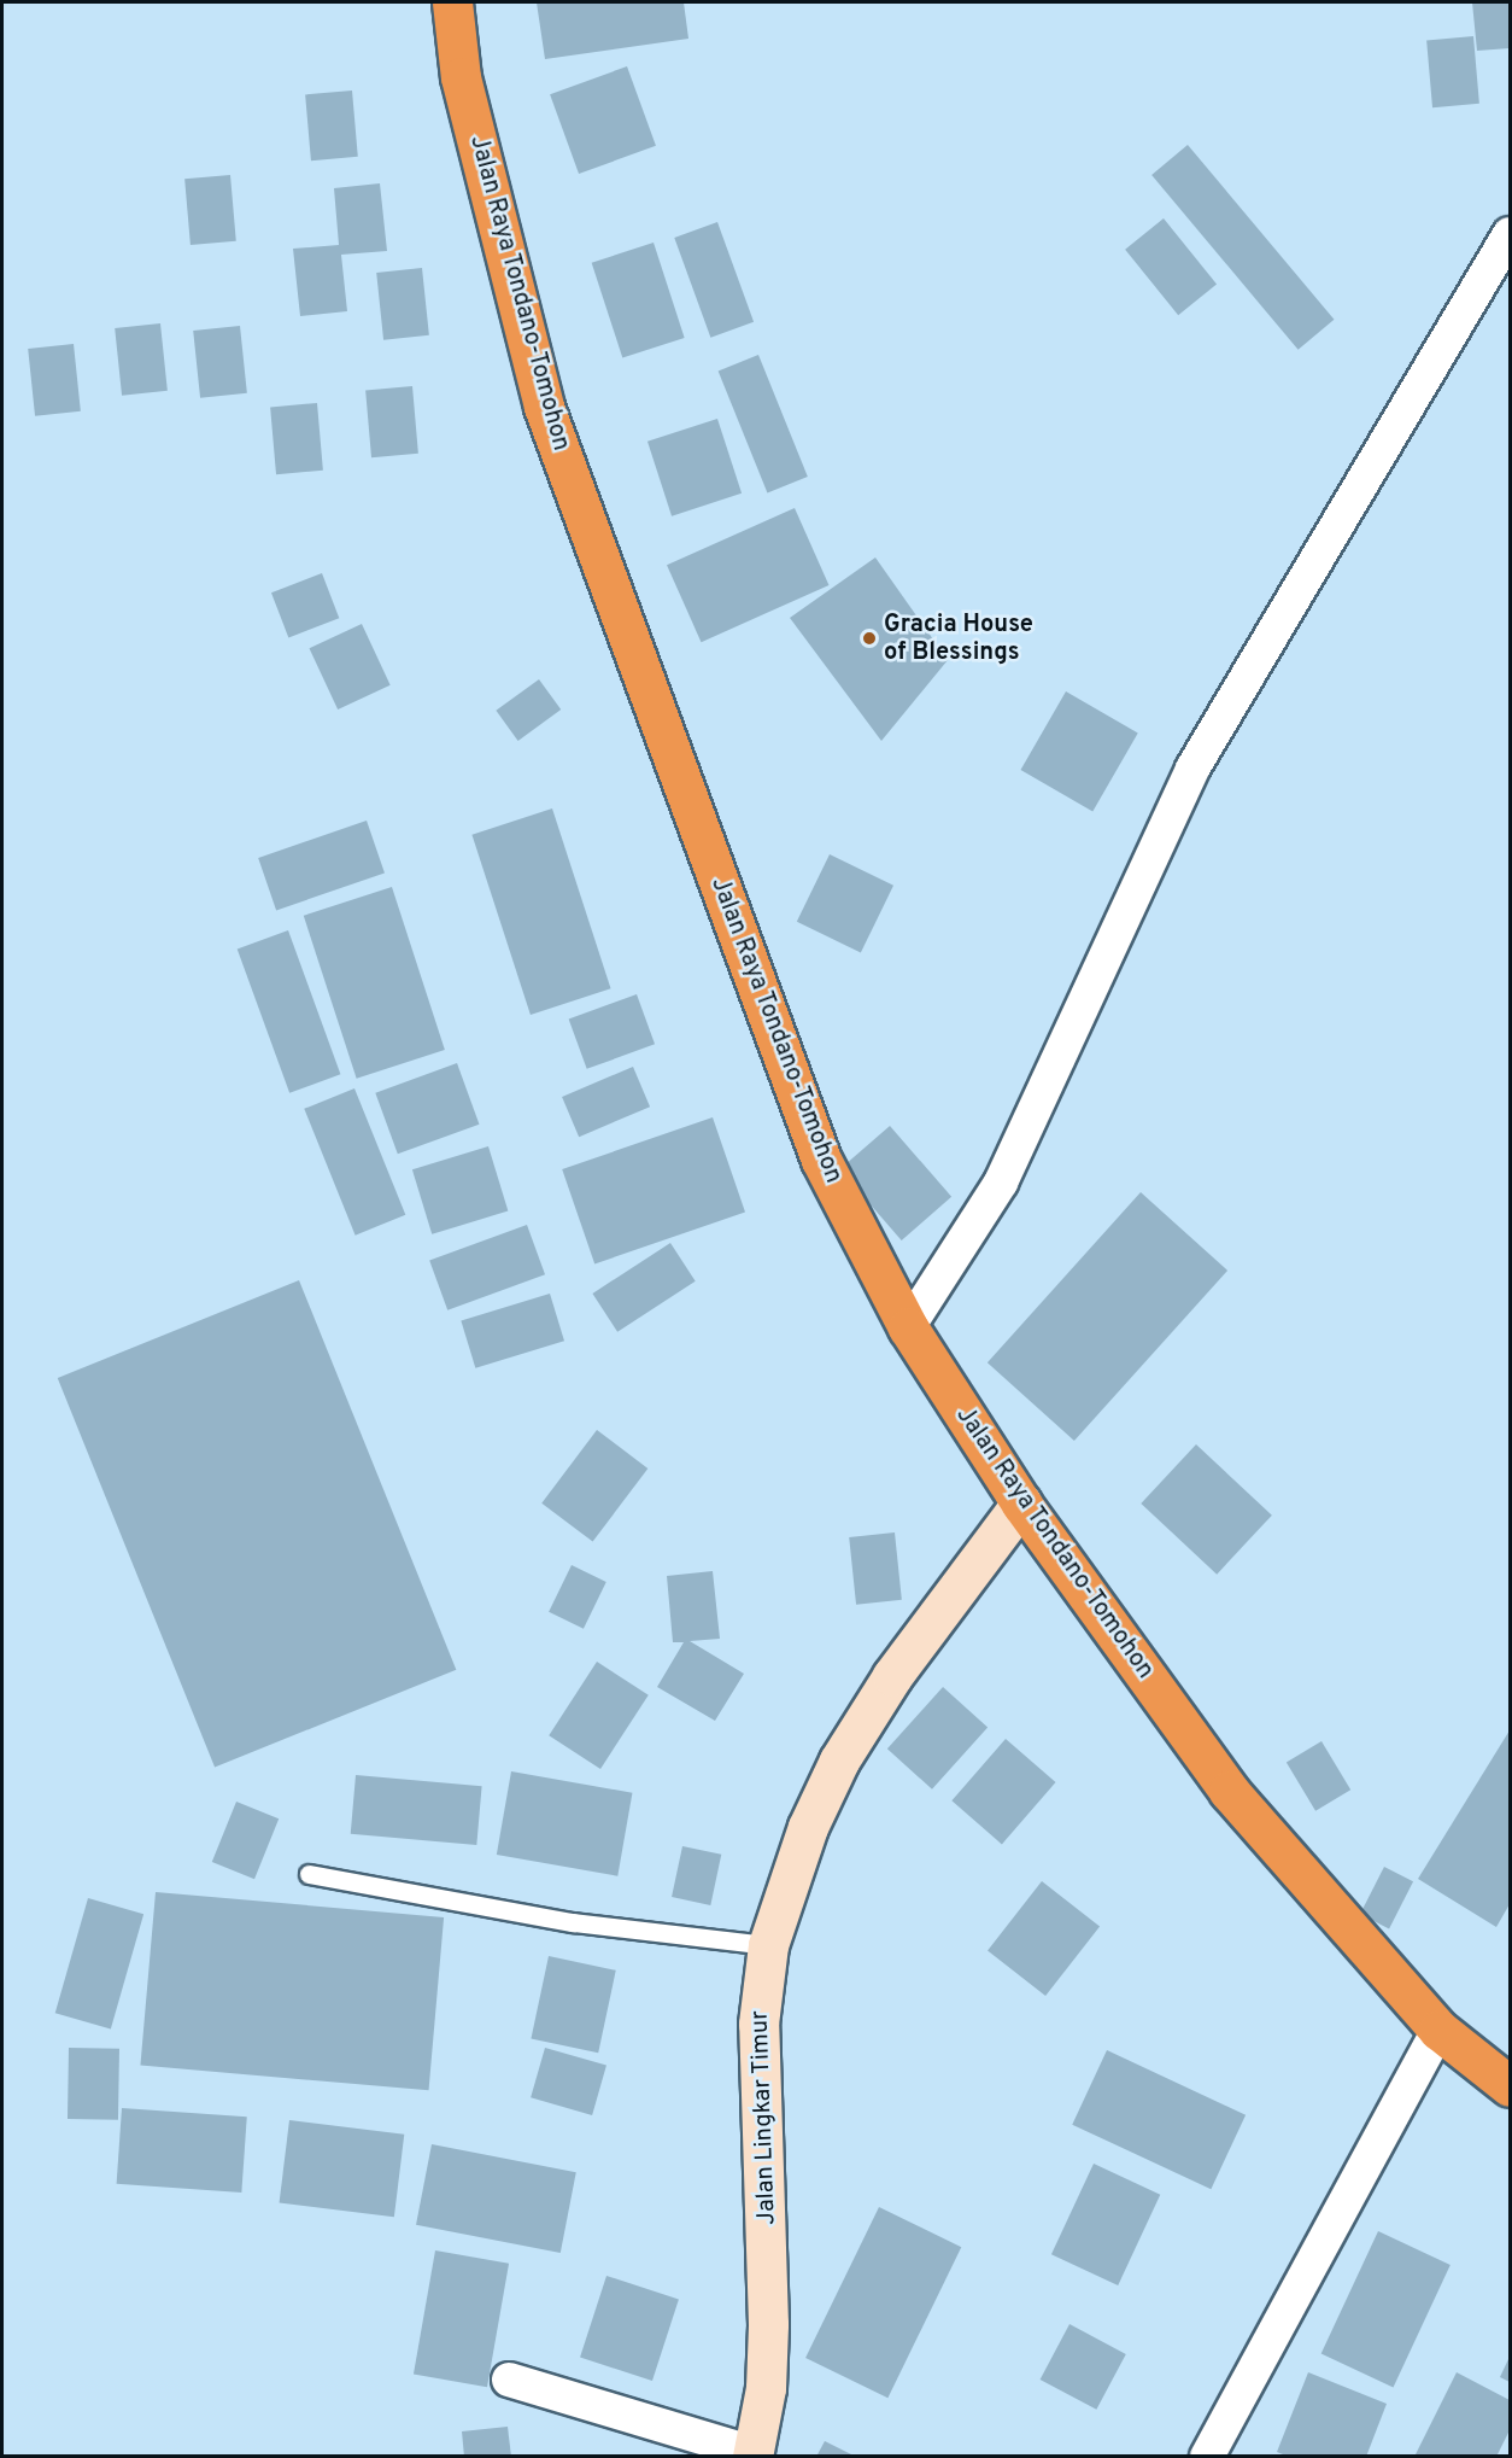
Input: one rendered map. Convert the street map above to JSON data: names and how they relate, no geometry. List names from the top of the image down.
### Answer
{
  "streets": {
    "highway": ["Jalan Raya Tondano-Tomohon"],
    "main road": ["Jalan Lingkar Timur"]
  },
  "crossings": [
    ["Jalan Raya Tondano-Tomohon", "Jalan Lingkar Timur"]
  ],
  "places": ["Gracia House of Blessings"]
}
